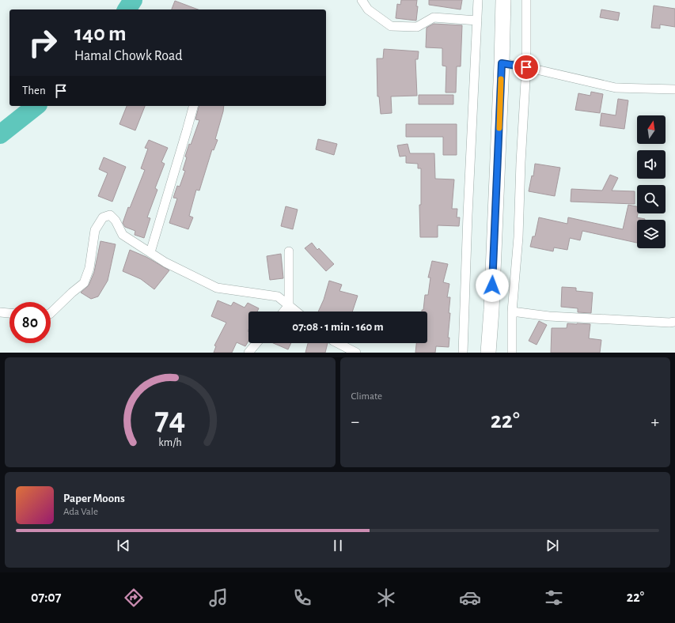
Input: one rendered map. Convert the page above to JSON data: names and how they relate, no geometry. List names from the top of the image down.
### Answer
{
  "north": "top",
  "page": {
    "turn": ["140 m", "Hamal Chowk Road"],
    "then": "Then",
    "limit": "80",
    "trip": "07:08 · 1 min · 160 m",
    "tile": "Climate",
    "heat": ["−", "22°", "+"],
    "song": ["Paper Moons", "Ada Vale"],
    "tabs": ["07:07", "22°"],
    "gauge": ["74", "km/h"]
  }
}
